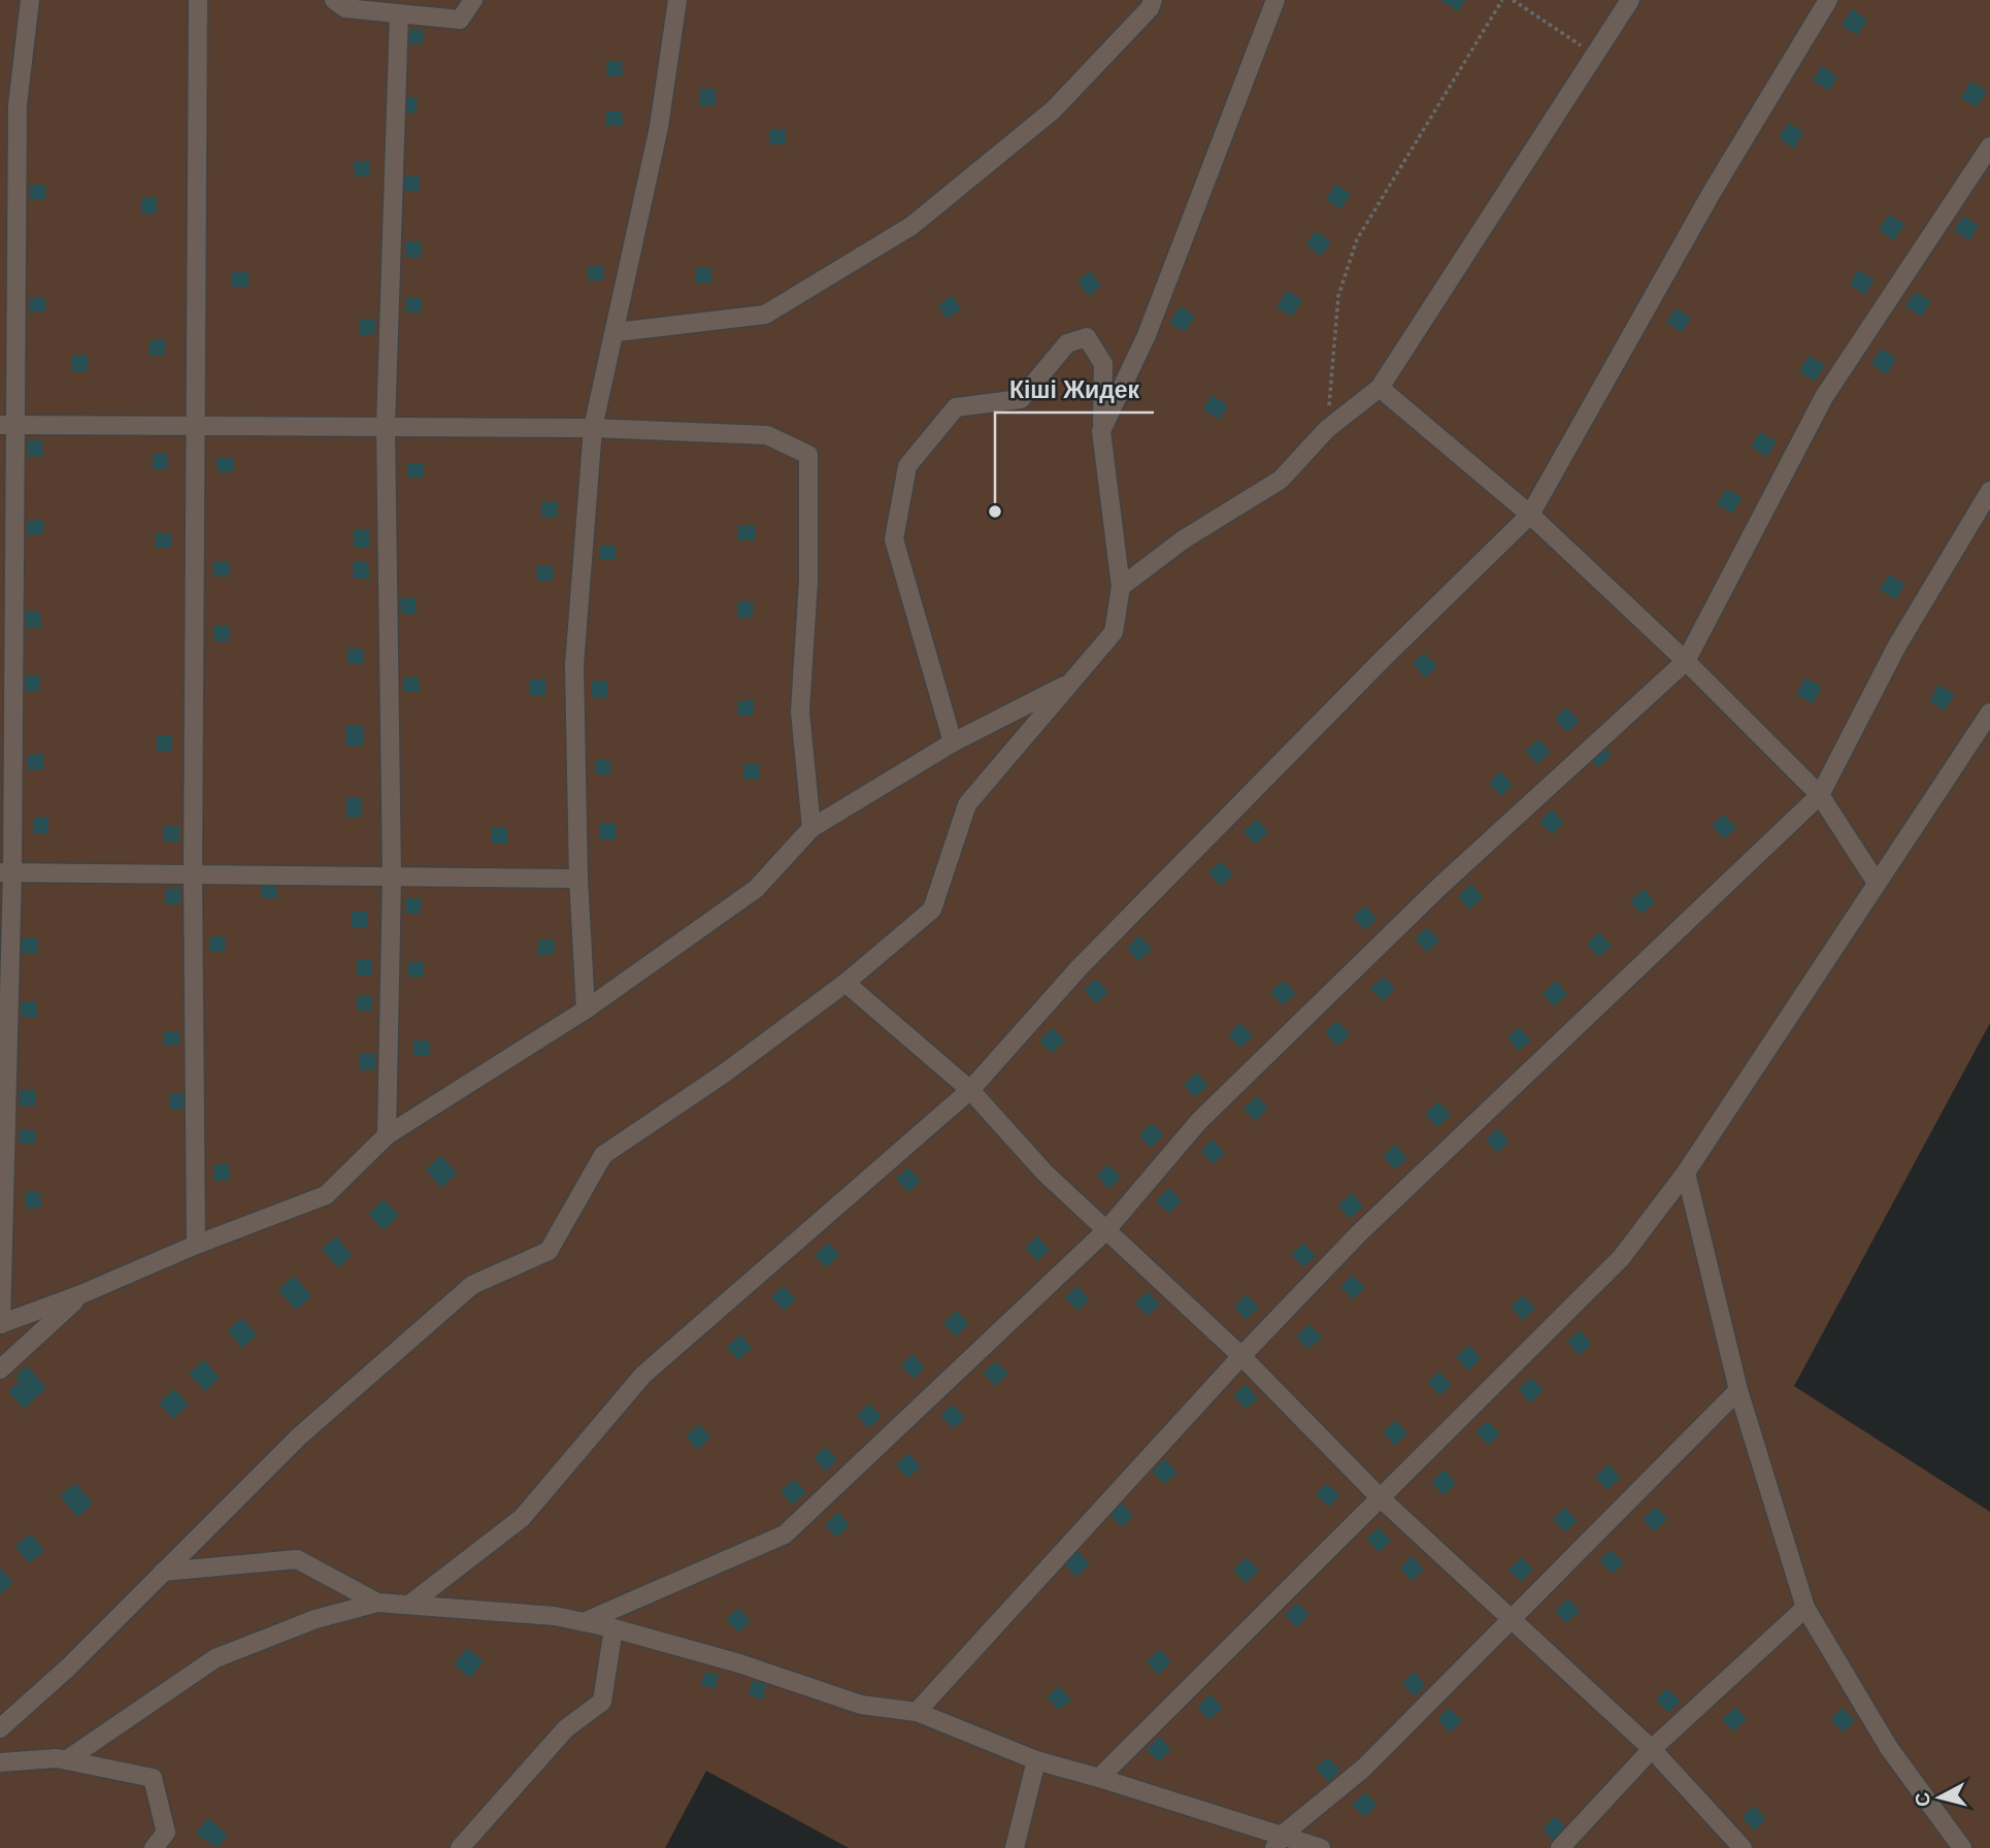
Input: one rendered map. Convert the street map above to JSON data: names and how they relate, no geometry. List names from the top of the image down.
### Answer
{
  "places": ["Кіші Жидек"],
  "north": "left"
}
